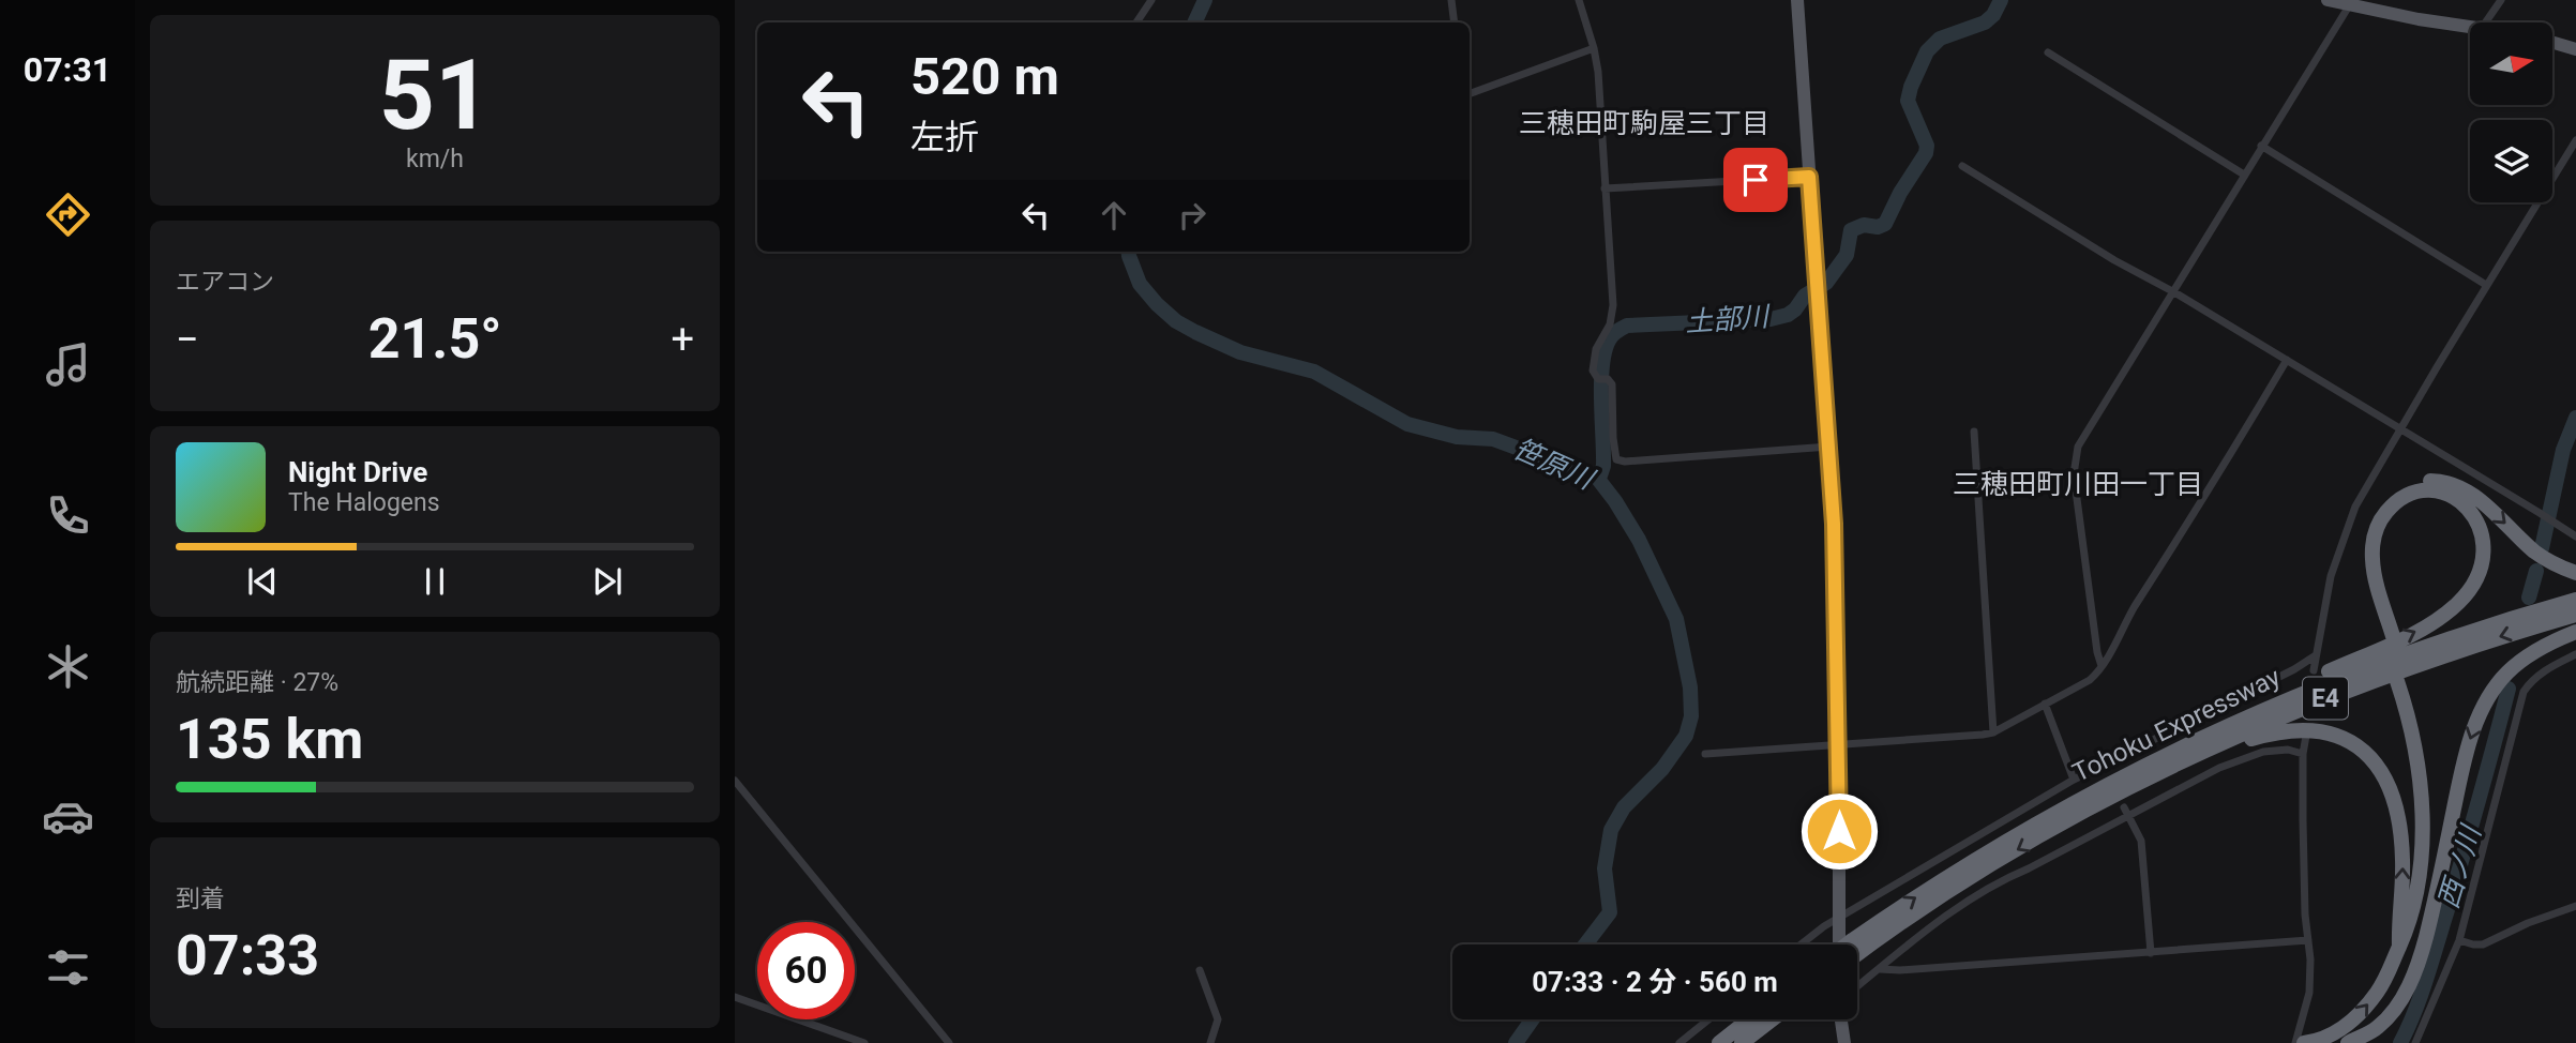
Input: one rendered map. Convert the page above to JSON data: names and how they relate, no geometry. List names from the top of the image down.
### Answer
{
  "streets": {
    "highway": ["E4", "Tohoku Expressway"]
  },
  "districts": ["三穂田町駒屋三丁目", "三穂田町川田一丁目"],
  "water": ["土部川", "笹原川", "西ノ川"],
  "north": "right",
  "page": {
    "tabs": "07:31",
    "tile": [
      ["51", "km/h"],
      "エアコン",
      ["航続距離 · 27%", "135 km"],
      ["到着", "07:33"]
    ],
    "turn": ["520 m", "左折"],
    "heat": ["−", "21.5°", "+"],
    "song": ["Night Drive", "The Halogens"],
    "limit": "60",
    "trip": "07:33 · 2 分 · 560 m"
  }
}
